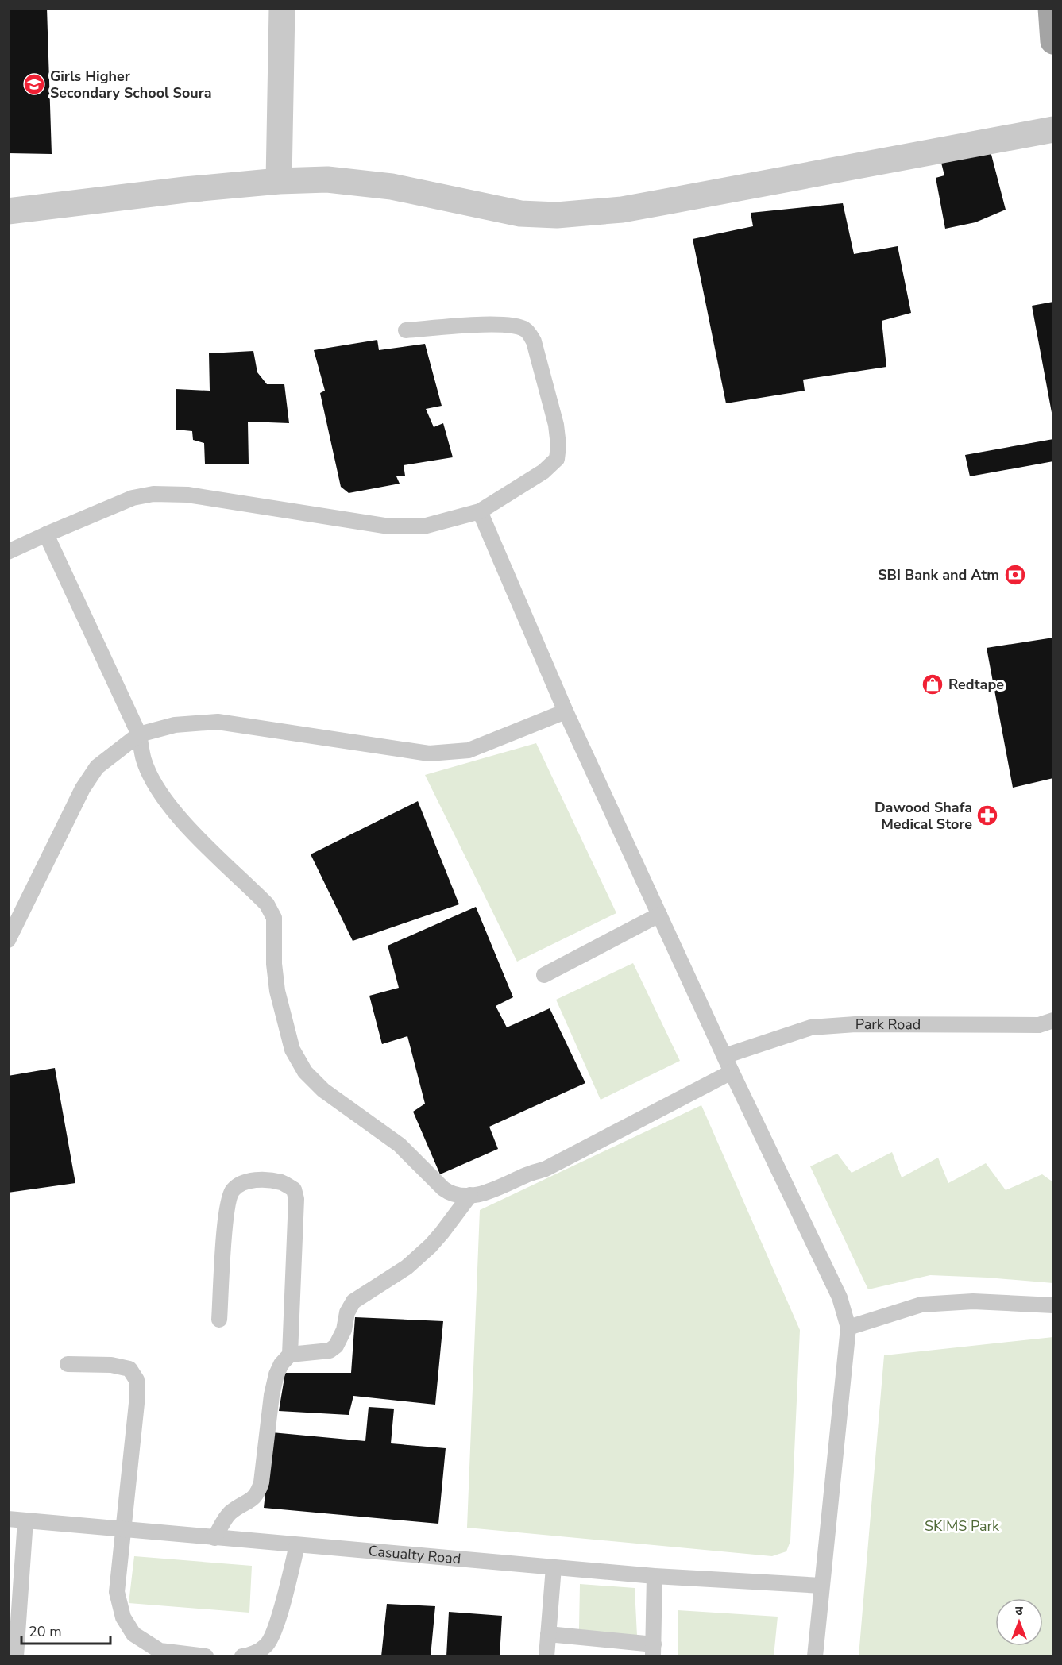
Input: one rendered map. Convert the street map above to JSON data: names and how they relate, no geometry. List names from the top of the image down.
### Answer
{
  "streets": {
    "lane": ["Park Road", "Casualty Road"]
  },
  "parks": ["SKIMS Park"],
  "places": {
    "school or university": ["Girls Higher Secondary School Soura"],
    "bank": ["SBI Bank and Atm"],
    "shop": ["Redtape"],
    "pharmacy": ["Dawood Shafa Medical Store"]
  },
  "scale_bar": "20 m",
  "north": "top"
}
